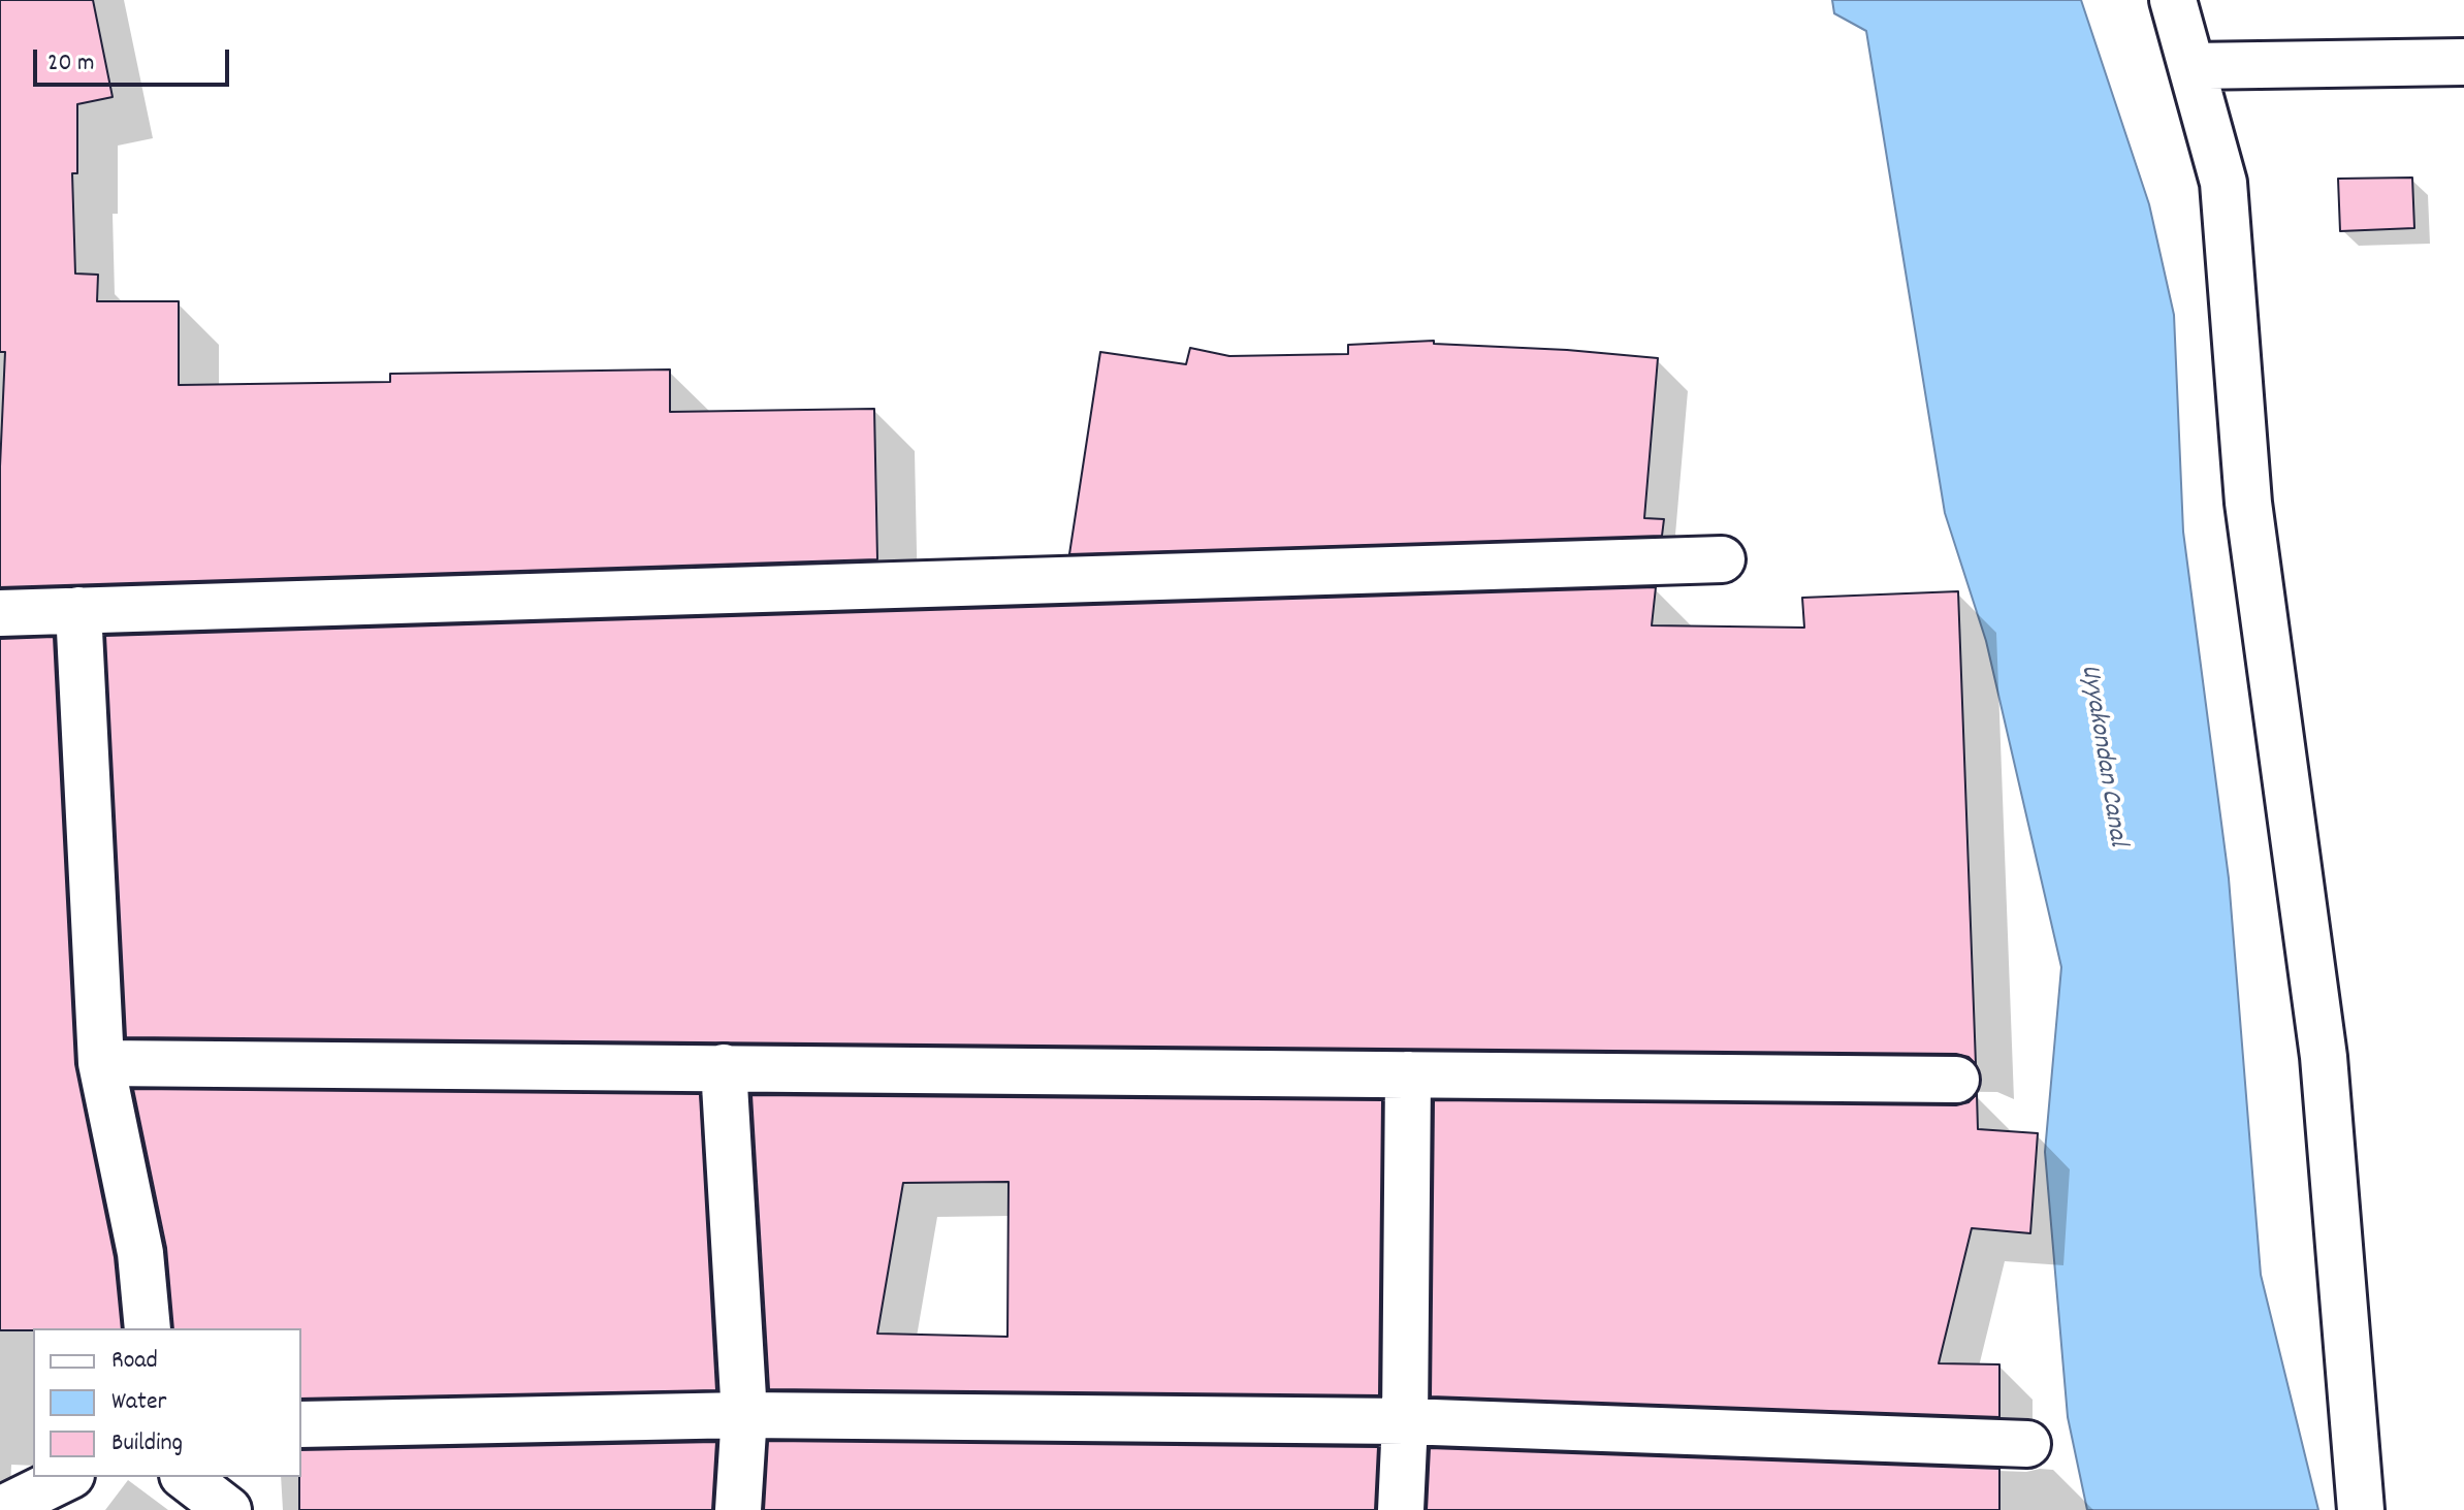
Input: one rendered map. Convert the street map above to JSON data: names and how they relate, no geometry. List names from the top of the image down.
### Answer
{
  "water": ["Uyyakondan Canal"],
  "legend": ["Road", "Water", "Building"],
  "scale_bar": "20 m"
}
